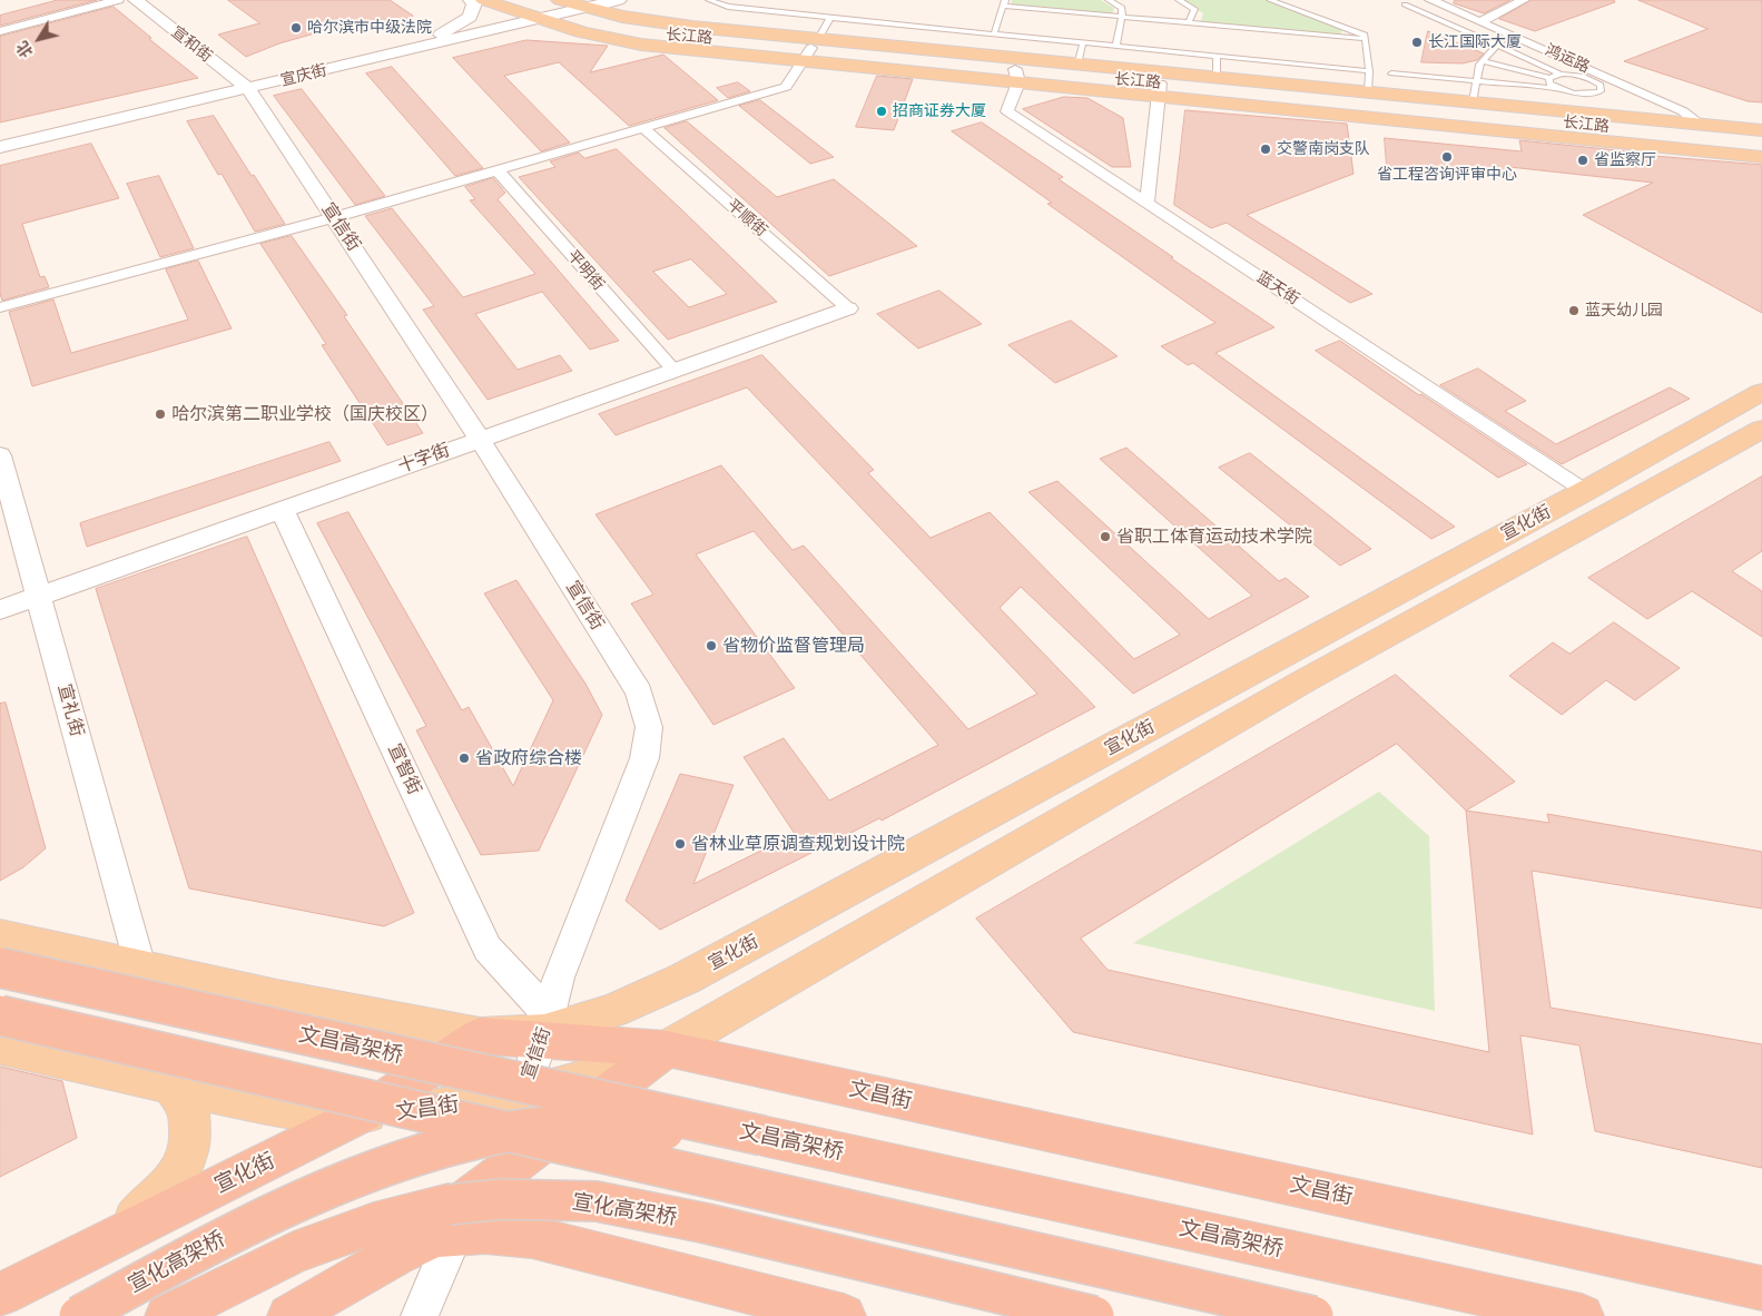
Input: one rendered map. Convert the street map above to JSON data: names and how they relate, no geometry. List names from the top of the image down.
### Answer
{
  "streets": {
    "highway": [
      "宣化街",
      "文昌高架桥",
      "文昌街",
      "宣化高架桥"
    ],
    "main road": ["长江路"],
    "street": [
      "宣和街",
      "鸿运路",
      "宣庆街",
      "平顺街",
      "宣信街",
      "平明街",
      "蓝天街",
      "十字街",
      "宣礼街",
      "宣智街"
    ]
  },
  "crossings": [
    ["长江路", "鸿运路"],
    ["长江路", "宣庆街"],
    ["宣和街", "宣庆街"],
    ["宣和街", "宣信街"],
    ["宣庆街", "宣信街"],
    ["平顺街", "十字街"],
    ["宣信街", "十字街"],
    ["宣信街", "宣化街"],
    ["宣信街", "宣智街"],
    ["宣信街", "文昌街"],
    ["平明街", "十字街"],
    ["蓝天街", "宣化街"],
    ["十字街", "宣礼街"],
    ["十字街", "宣智街"],
    ["宣化街", "宣智街"],
    ["宣化街", "文昌街"],
    ["文昌高架桥", "宣化高架桥"]
  ],
  "places": [
    "哈尔滨市中级法院",
    "长江国际大厦",
    "招商证券大厦",
    "交警南岗支队",
    "省工程咨询评审中心",
    "省监察厅",
    "蓝天幼儿园",
    "哈尔滨第二职业学校（国庆校区）",
    "省职工体育运动技术学院",
    "省物价监督管理局",
    "省政府综合楼",
    "省林业草原调查规划设计院"
  ],
  "north": "bottom left"
}
